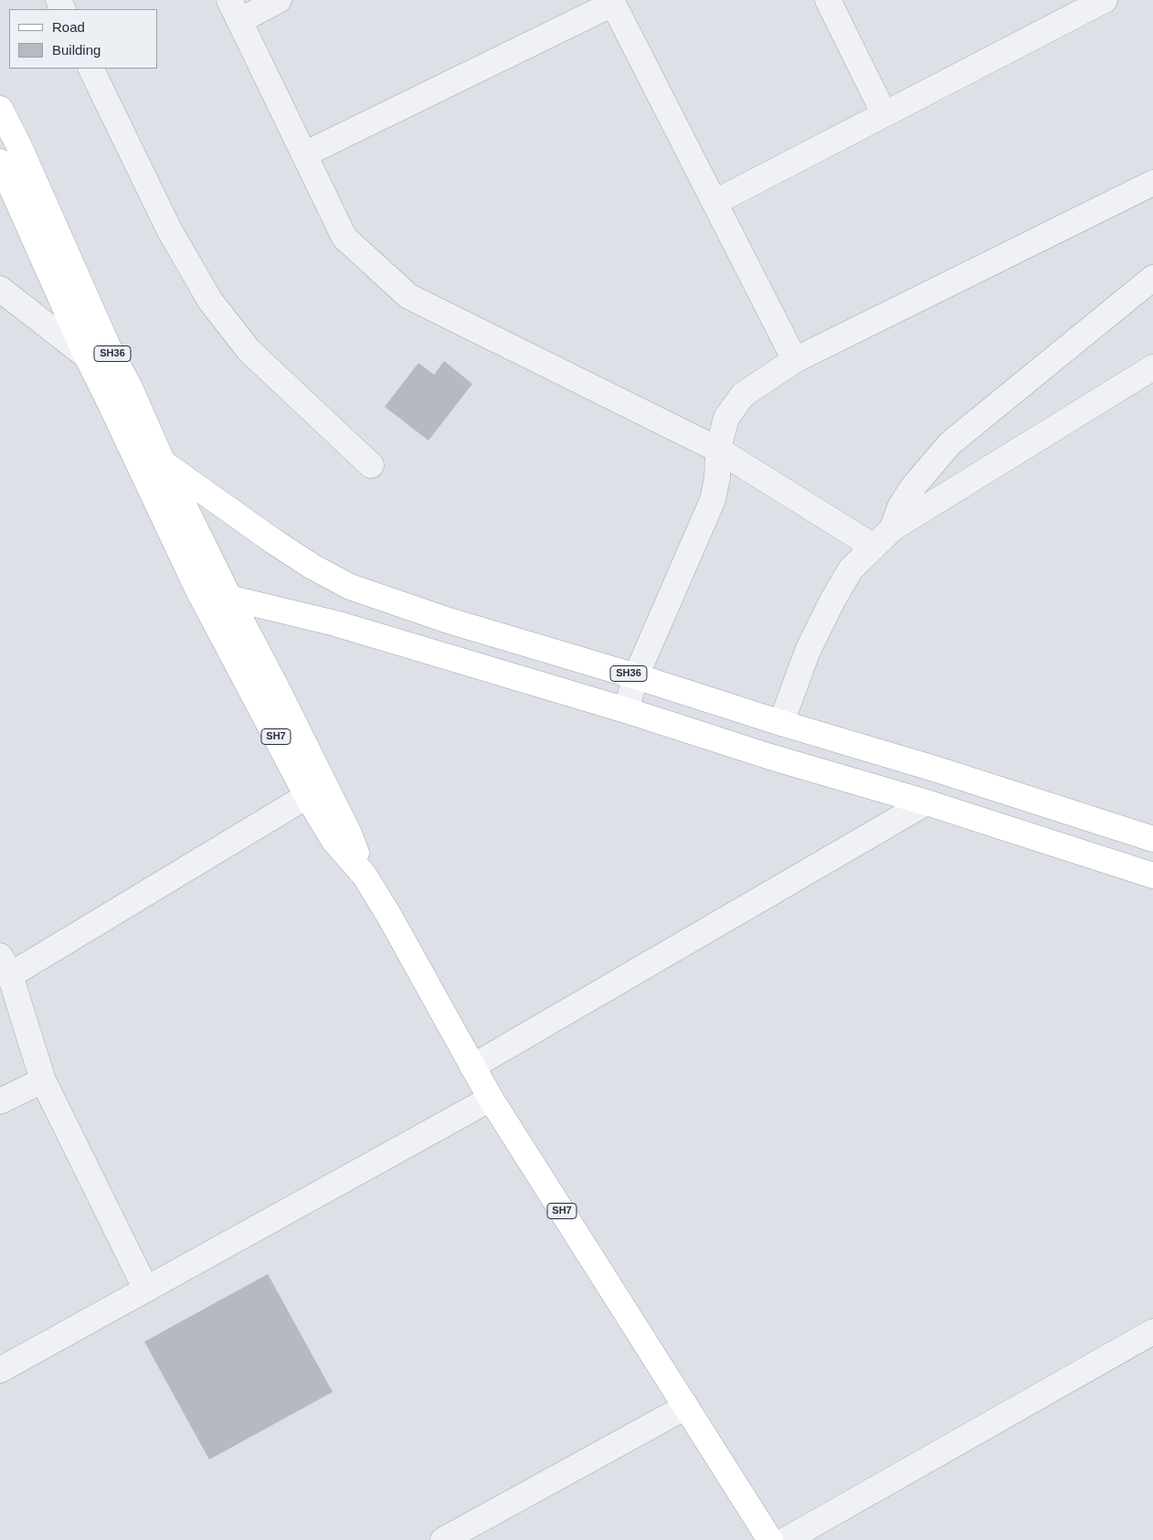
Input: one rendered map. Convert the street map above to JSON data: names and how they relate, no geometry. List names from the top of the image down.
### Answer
{
  "streets": {
    "main road": ["SH36", "SH7"]
  },
  "crossings": [
    ["SH36", "SH7"]
  ],
  "legend": ["Road", "Building"]
}
